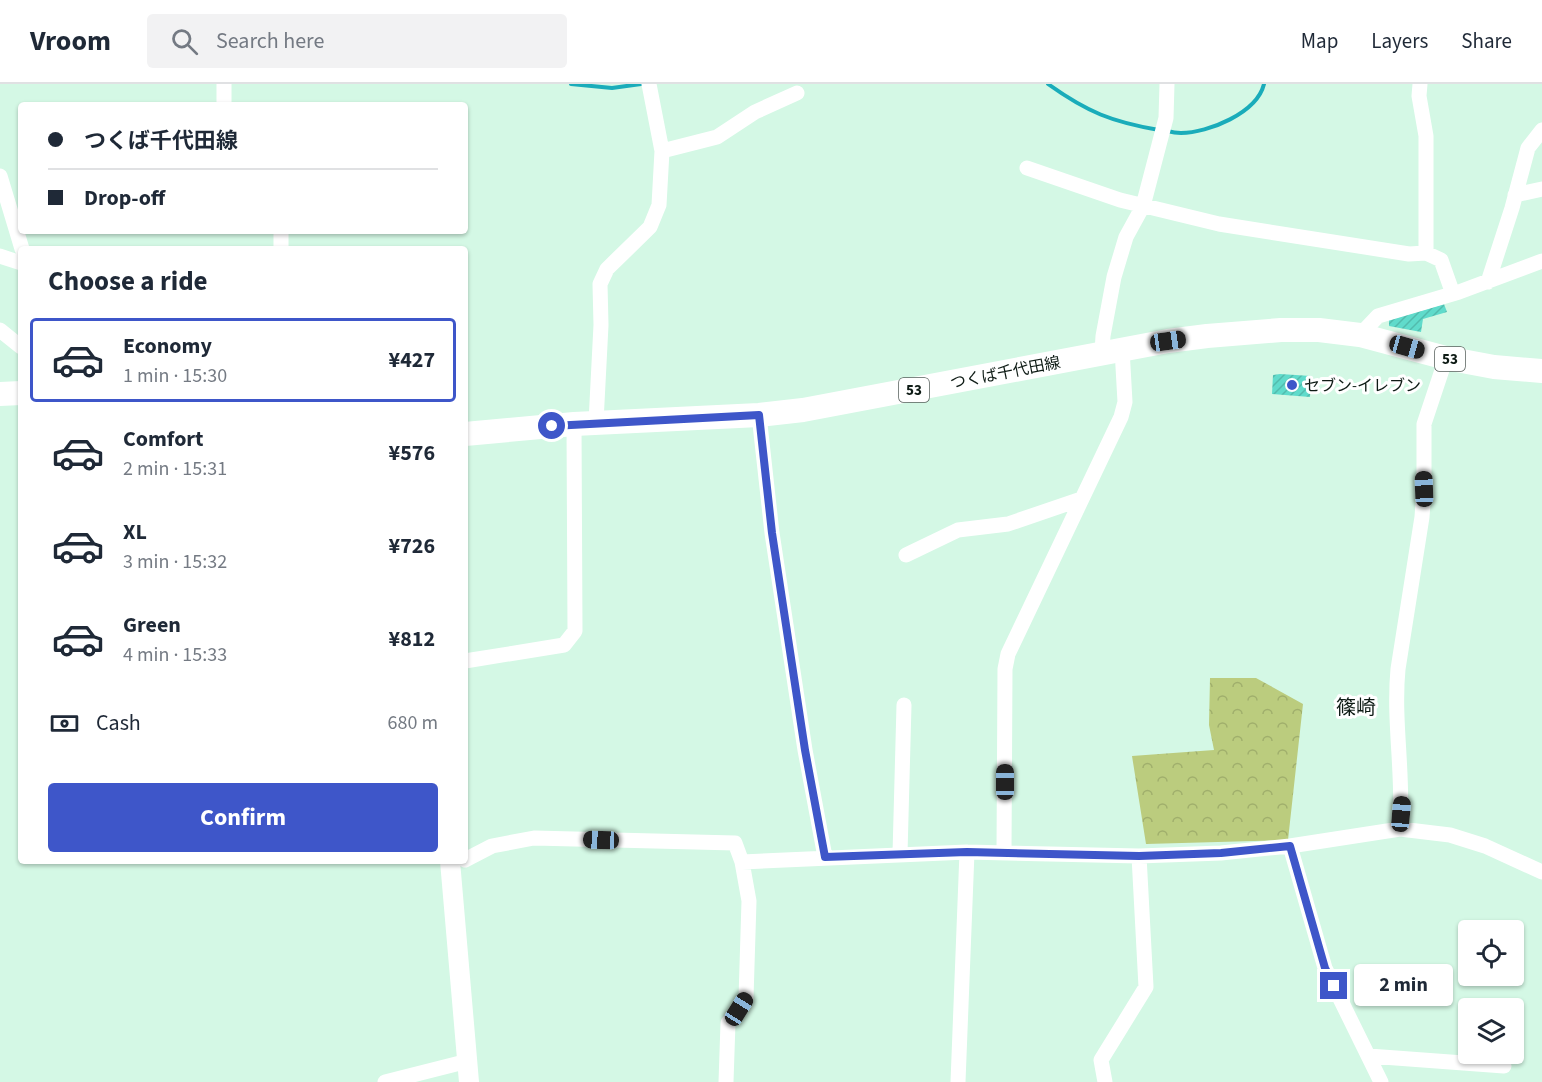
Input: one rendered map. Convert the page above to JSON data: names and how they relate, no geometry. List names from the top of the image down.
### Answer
{
  "streets": {
    "main road": ["53", "つくば千代田線"]
  },
  "districts": ["篠崎"],
  "places": ["セブン-イレブン"],
  "page": {
    "header": "Vroom",
    "search": "Search here",
    "nav": ["Map", "Layers", "Share"],
    "banner": ["つくば千代田線", "Drop-off"],
    "heading": "Choose a ride",
    "list": [
      {
        "name": "Economy",
        "note": "1 min · 15:30",
        "value": "¥427"
      },
      {
        "name": "Comfort",
        "note": "2 min · 15:31",
        "value": "¥576"
      },
      {
        "name": "XL",
        "note": "3 min · 15:32",
        "value": "¥726"
      },
      {
        "name": "Green",
        "note": "4 min · 15:33",
        "value": "¥812"
      }
    ],
    "pay": ["Cash", "680 m"],
    "buttons": "Confirm",
    "bubble": "2 min"
  }
}
